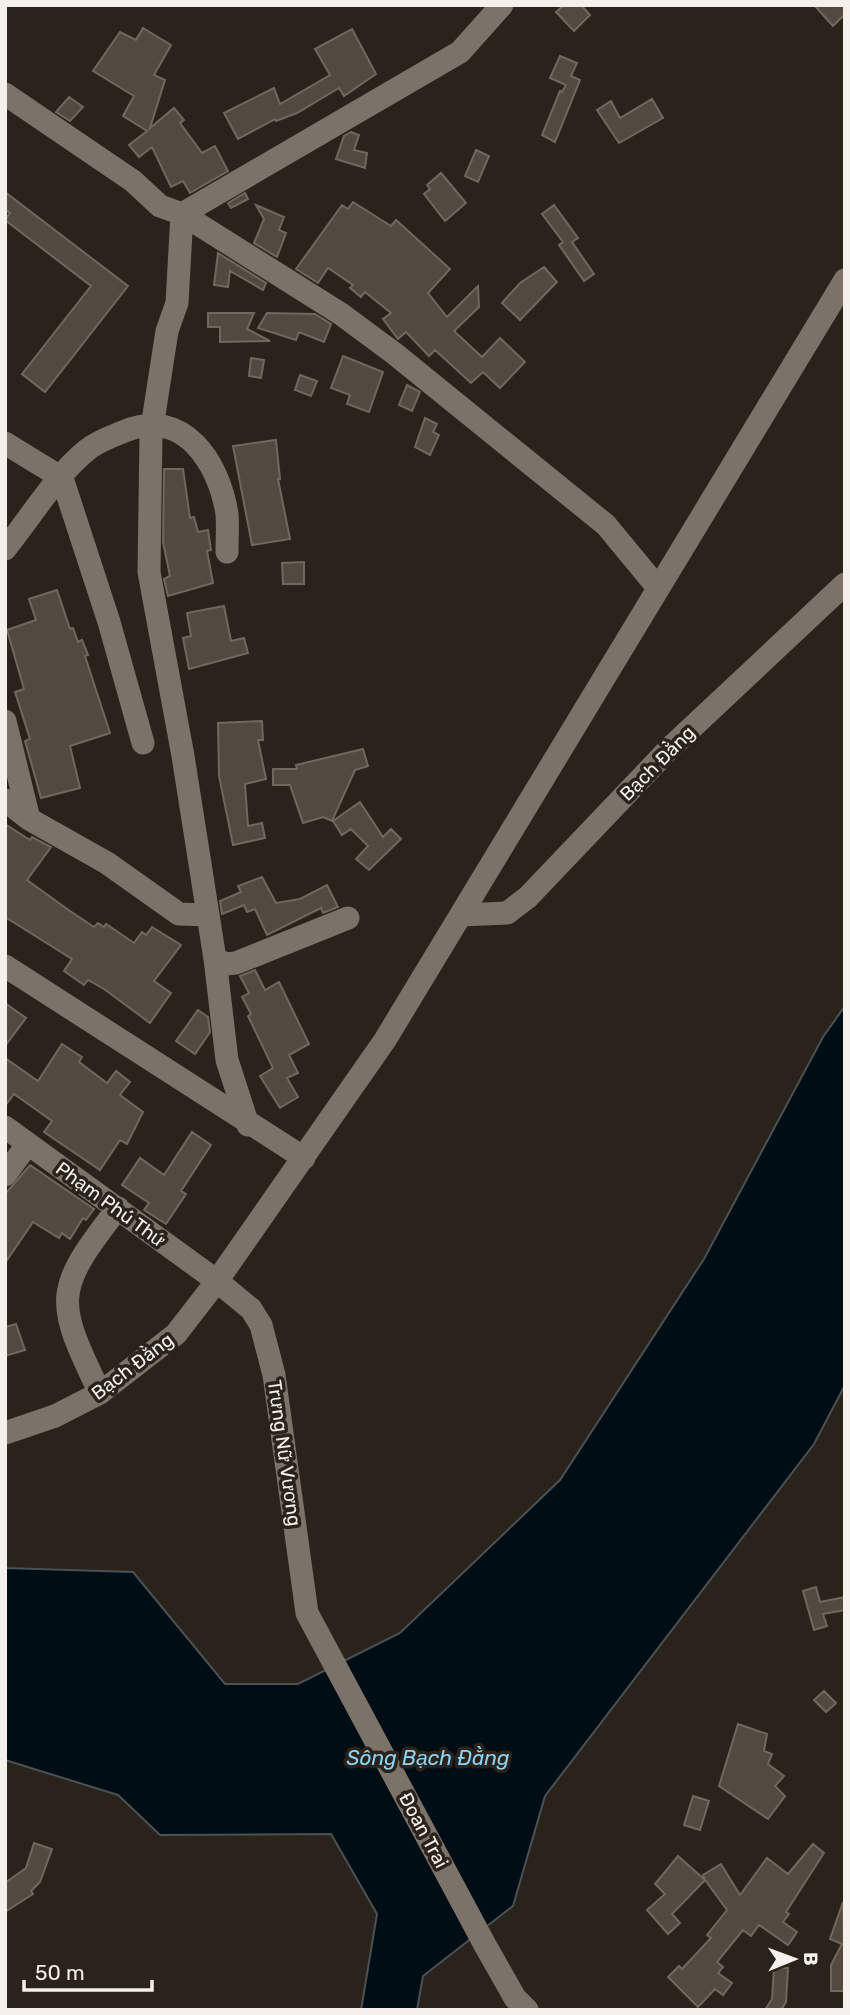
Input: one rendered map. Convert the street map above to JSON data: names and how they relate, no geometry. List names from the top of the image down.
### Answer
{
  "streets": {
    "street": [
      "Bạch Đằng",
      "Phạm Phú Thứ",
      "Trưng Nữ Vương",
      "Đoan Trai"
    ]
  },
  "crossings": [
    ["Bạch Đằng", "Phạm Phú Thứ"],
    ["Bạch Đằng", "Trưng Nữ Vương"],
    ["Phạm Phú Thứ", "Trưng Nữ Vương"],
    ["Trưng Nữ Vương", "Đoan Trai"]
  ],
  "water": ["Sông Bạch Đằng"],
  "scale_bar": "50 m",
  "north": "right"
}
